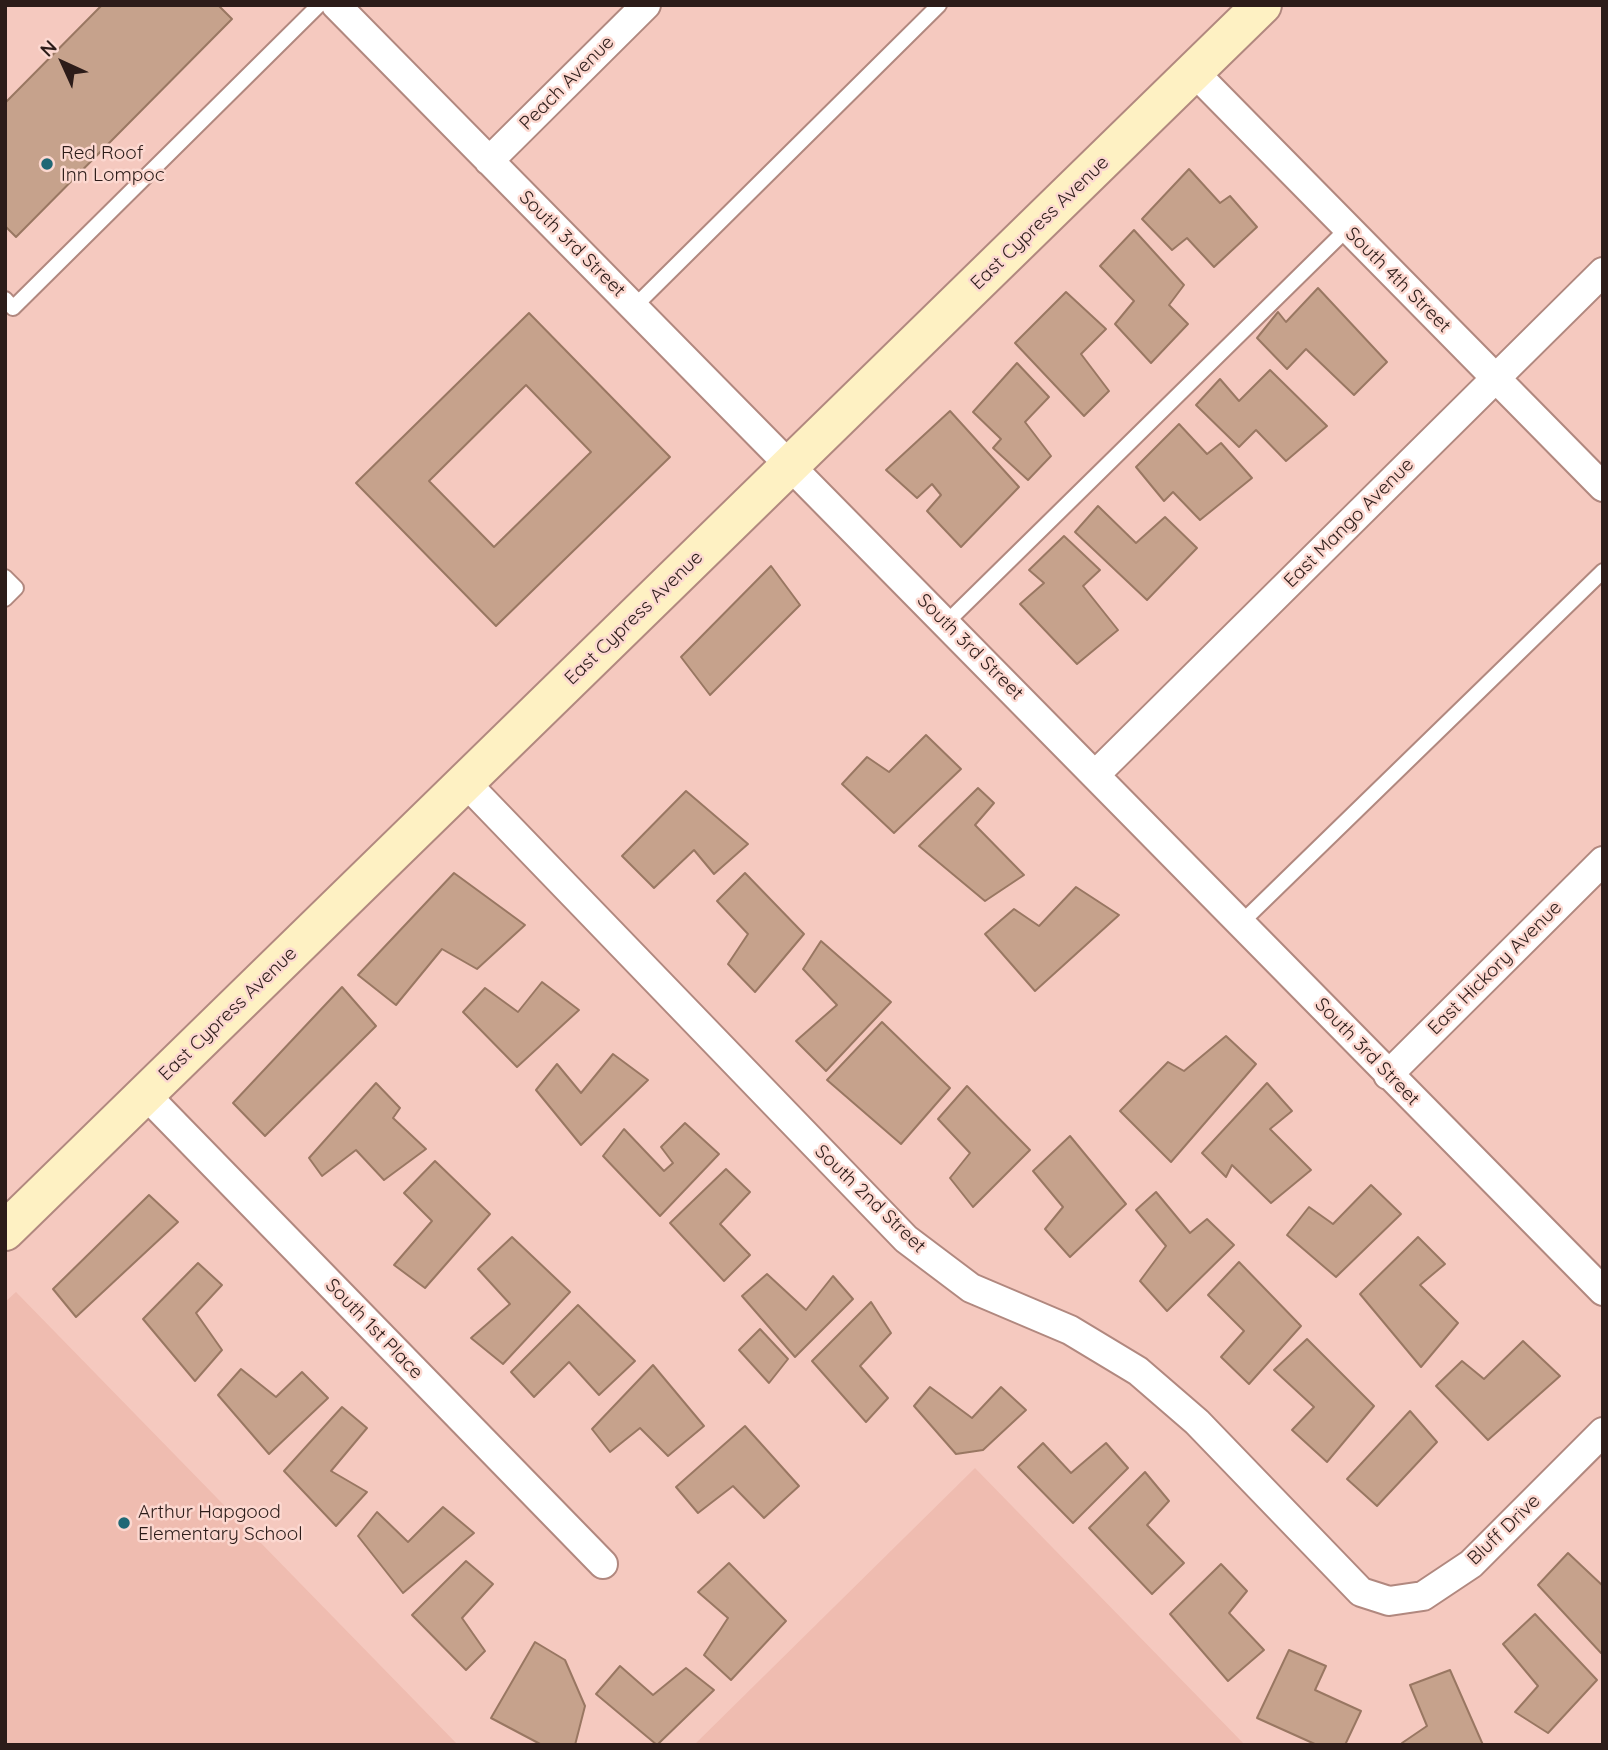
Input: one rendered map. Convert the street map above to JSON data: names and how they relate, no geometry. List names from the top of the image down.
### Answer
{
  "streets": {
    "street": [
      "Peach Avenue",
      "East Cypress Avenue",
      "South 3rd Street",
      "South 4th Street",
      "East Mango Avenue",
      "East Hickory Avenue",
      "South 2nd Street",
      "South 1st Place",
      "Bluff Drive"
    ]
  },
  "crossings": [
    ["Peach Avenue", "South 3rd Street"],
    ["East Cypress Avenue", "South 3rd Street"],
    ["East Cypress Avenue", "South 4th Street"],
    ["East Cypress Avenue", "South 2nd Street"],
    ["East Cypress Avenue", "South 1st Place"],
    ["South 3rd Street", "East Mango Avenue"],
    ["South 3rd Street", "East Hickory Avenue"],
    ["South 4th Street", "East Mango Avenue"],
    ["South 2nd Street", "Bluff Drive"]
  ],
  "places": ["Red Roof Inn Lompoc", "Arthur Hapgood Elementary School"],
  "north": "top left"
}
